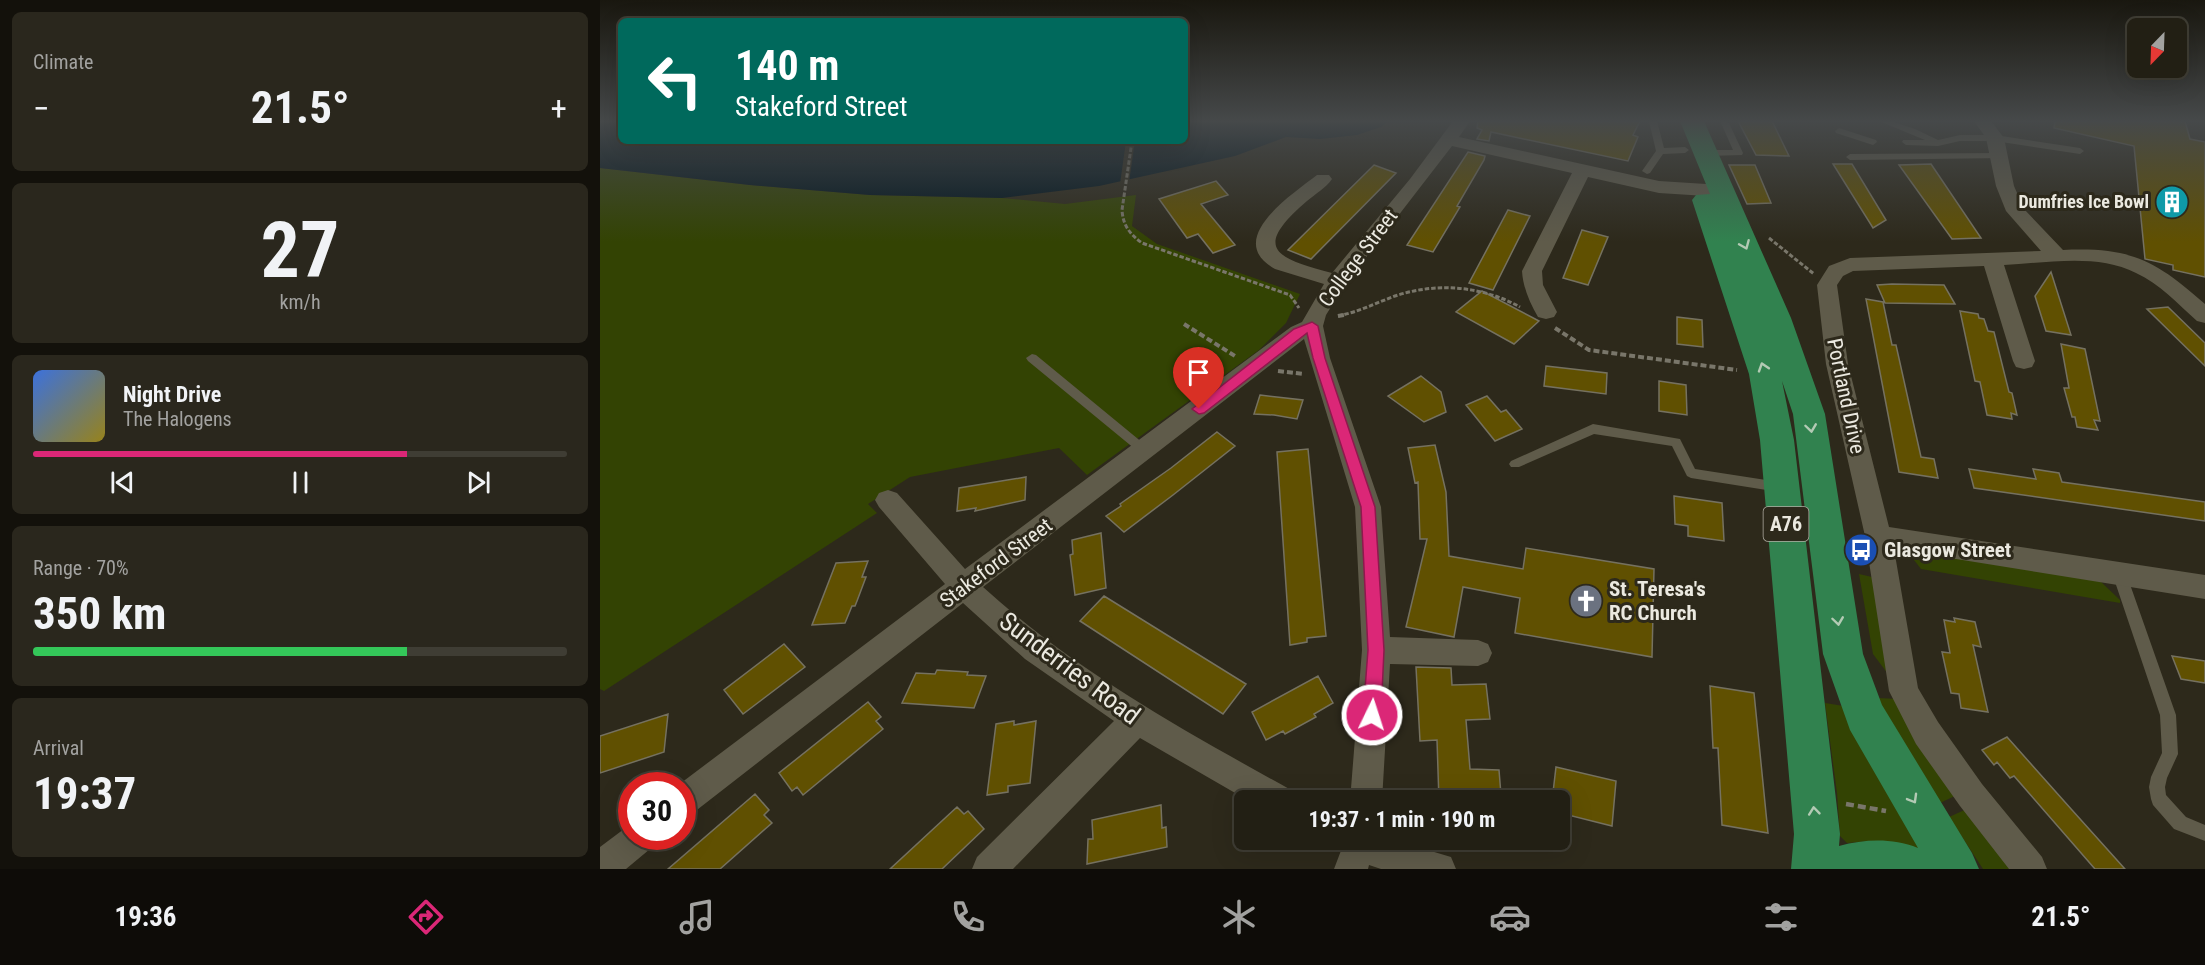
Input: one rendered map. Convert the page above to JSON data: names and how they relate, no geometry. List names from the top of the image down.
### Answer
{
  "streets": {
    "main road": ["A76"],
    "street": [
      "College Street",
      "Portland Drive",
      "Stakeford Street",
      "Sunderries Road"
    ]
  },
  "crossings": [
    ["College Street", "Stakeford Street"],
    ["Stakeford Street", "Sunderries Road"]
  ],
  "places": {
    "building": ["Dumfries Ice Bowl"],
    "bus stop": ["Glasgow Street"],
    "church": ["St. Teresa's RC Church"]
  },
  "north": "bottom left",
  "page": {
    "tile": [
      "Climate",
      ["27", "km/h"],
      ["Range · 70%", "350 km"],
      ["Arrival", "19:37"]
    ],
    "turn": ["140 m", "Stakeford Street"],
    "heat": ["−", "21.5°", "+"],
    "song": ["Night Drive", "The Halogens"],
    "limit": "30",
    "trip": "19:37 · 1 min · 190 m",
    "tabs": ["19:36", "21.5°"]
  }
}
